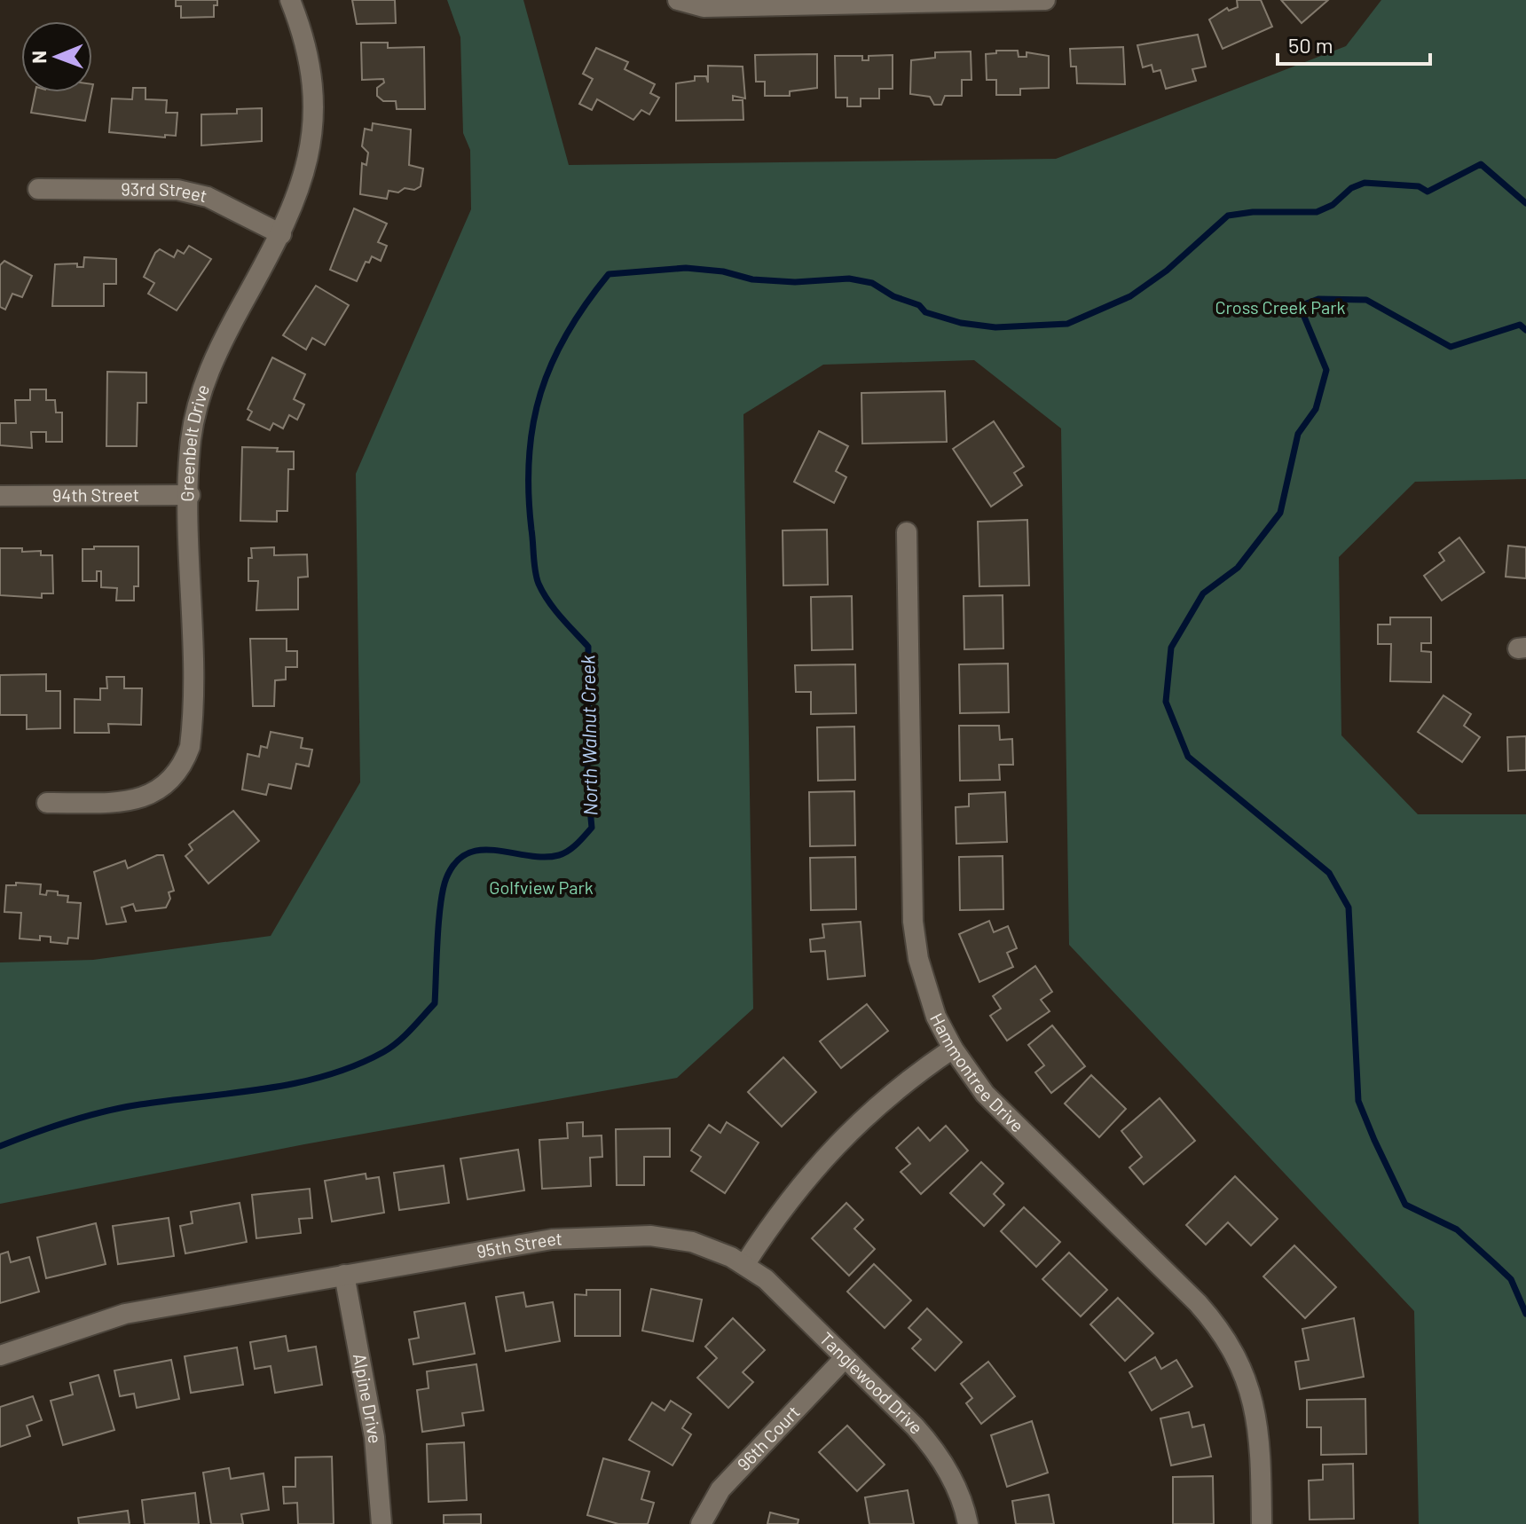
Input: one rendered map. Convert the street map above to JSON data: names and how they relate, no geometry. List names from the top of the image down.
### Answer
{
  "streets": {
    "street": [
      "93rd Street",
      "Greenbelt Drive",
      "94th Street",
      "Hammontree Drive",
      "95th Street",
      "Tanglewood Drive",
      "Alpine Drive",
      "96th Court"
    ]
  },
  "crossings": [
    ["93rd Street", "Greenbelt Drive"],
    ["Greenbelt Drive", "94th Street"],
    ["95th Street", "Tanglewood Drive"],
    ["95th Street", "Alpine Drive"],
    ["Tanglewood Drive", "96th Court"]
  ],
  "water": ["North Walnut Creek"],
  "parks": ["Cross Creek Park", "Golfview Park"],
  "scale_bar": "50 m",
  "north": "left"
}
